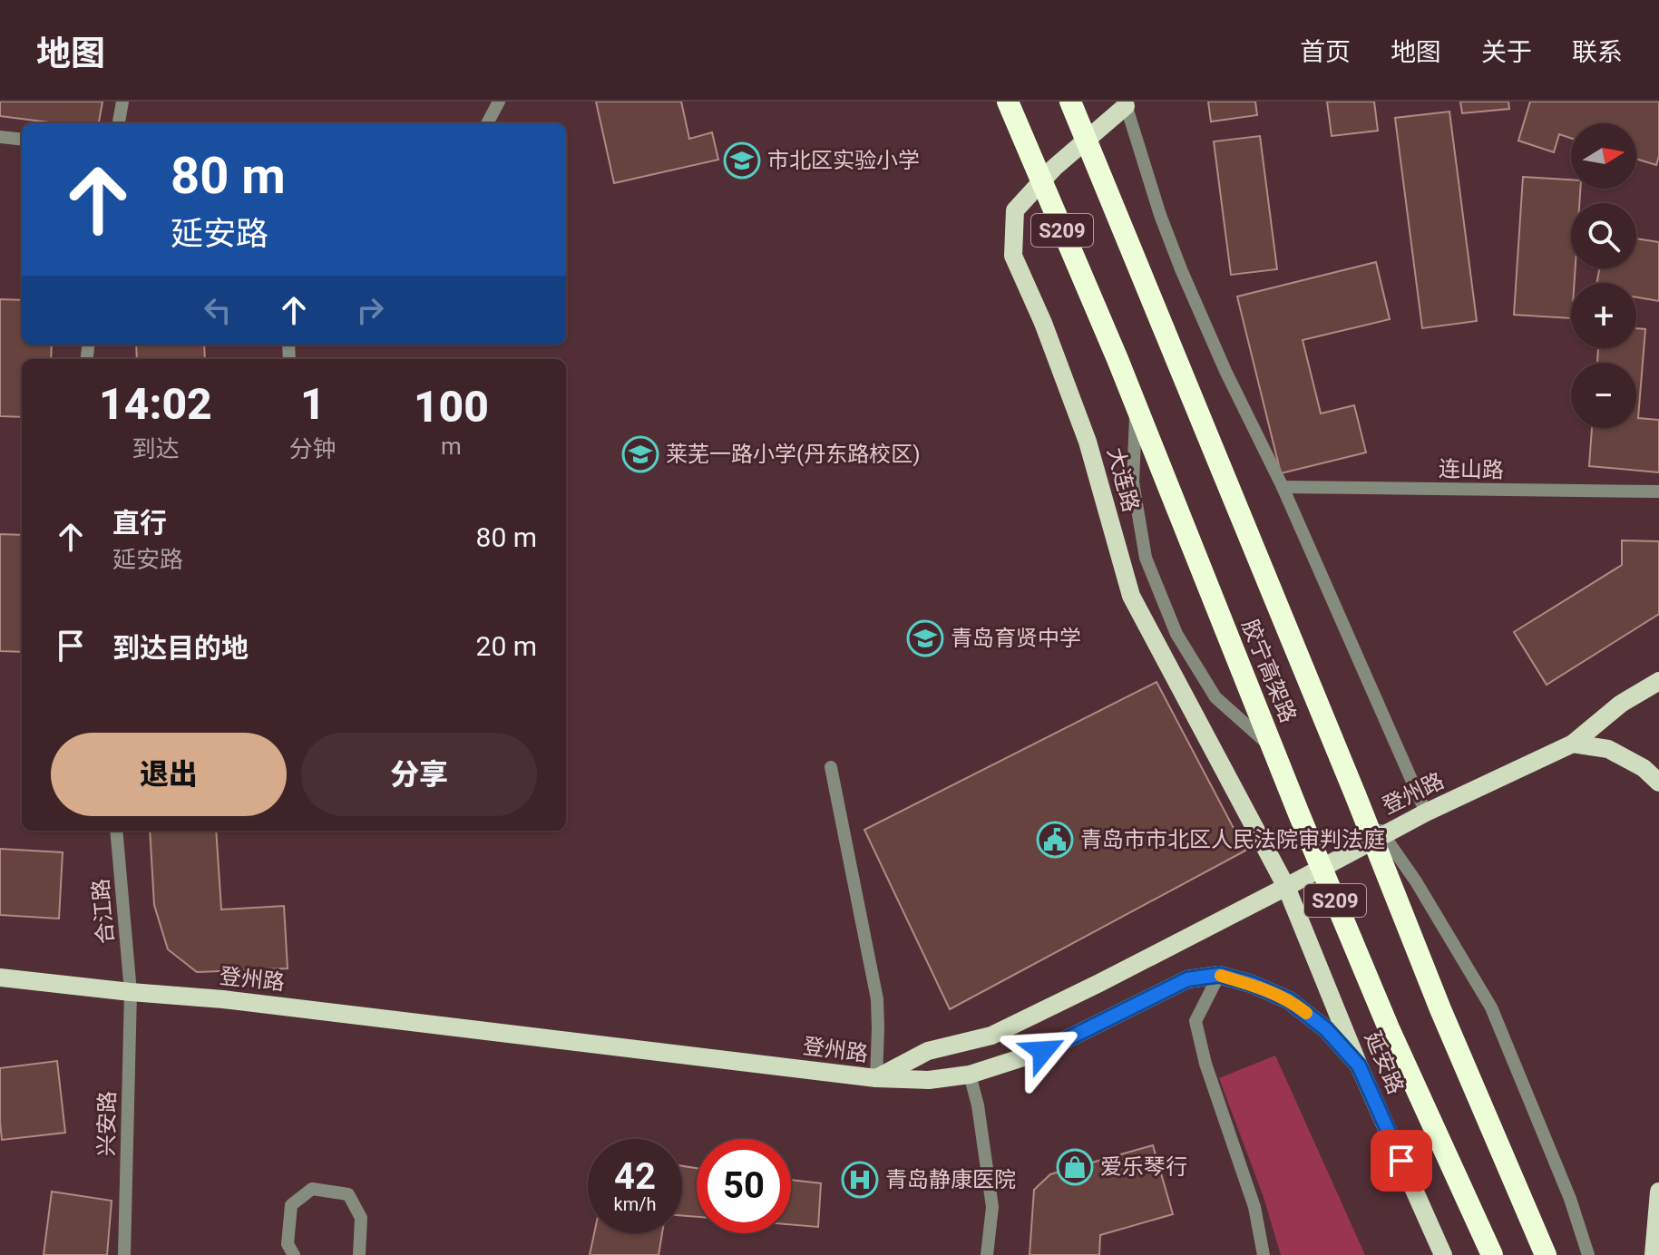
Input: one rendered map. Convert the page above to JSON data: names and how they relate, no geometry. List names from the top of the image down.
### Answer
{
  "streets": {
    "highway": ["S209", "胶宁高架路"],
    "main road": ["大连路", "登州路", "延安路"],
    "street": ["连山路", "合江路", "兴安路"]
  },
  "crossings": [
    ["连山路", "大连路"],
    ["大连路", "登州路"],
    ["大连路", "延安路"],
    ["登州路", "合江路"],
    ["登州路", "延安路"],
    ["登州路", "兴安路"],
    ["合江路", "兴安路"]
  ],
  "places": {
    "school or university": ["市北区实验小学", "莱芜一路小学(丹东路校区)", "青岛育贤中学"],
    "public building": ["青岛市市北区人民法院审判法庭"],
    "shop": ["爱乐琴行"],
    "hospital": ["青岛静康医院"]
  },
  "north": "right",
  "page": {
    "header": "地图",
    "nav": [
      "首页",
      "地图",
      "关于",
      "联系"
    ],
    "map_buttons": ["+", "−"],
    "turn": ["80 m", "延安路"],
    "eta": [
      "14:02",
      "到达",
      "1",
      "分钟",
      "100",
      "m"
    ],
    "list": [
      {
        "name": "直行",
        "note": "延安路",
        "value": "80 m"
      },
      {
        "name": "到达目的地",
        "value": "20 m"
      }
    ],
    "buttons": ["退出", "分享"],
    "speed": "42 km/h",
    "limit": "50"
  }
}
